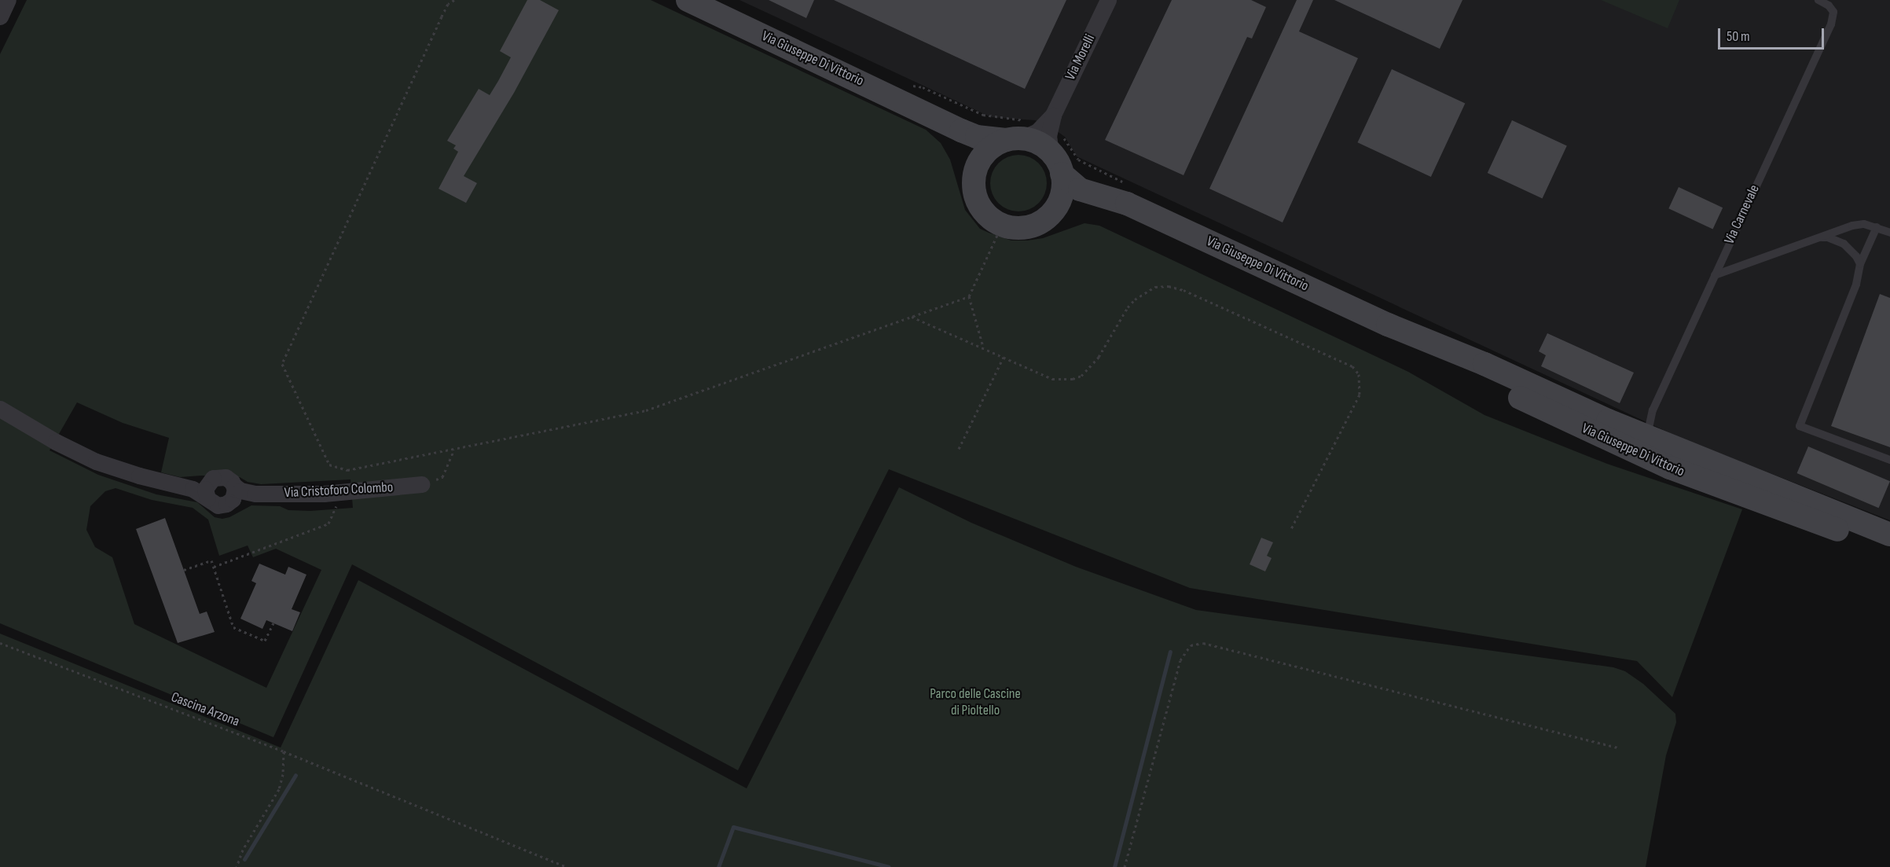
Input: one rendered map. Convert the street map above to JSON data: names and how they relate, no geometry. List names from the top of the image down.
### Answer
{
  "streets": {
    "main road": ["Via Giuseppe Di Vittorio"],
    "street": ["Via Morelli", "Via Cristoforo Colombo"],
    "lane": ["Via Carnevale"],
    "path": ["Cascina Arzona"]
  },
  "crossings": [
    ["Via Morelli", "Via Giuseppe Di Vittorio"],
    ["Via Giuseppe Di Vittorio", "Via Carnevale"]
  ],
  "parks": ["Parco delle Cascine di Pioltello"],
  "scale_bar": "50 m"
}
